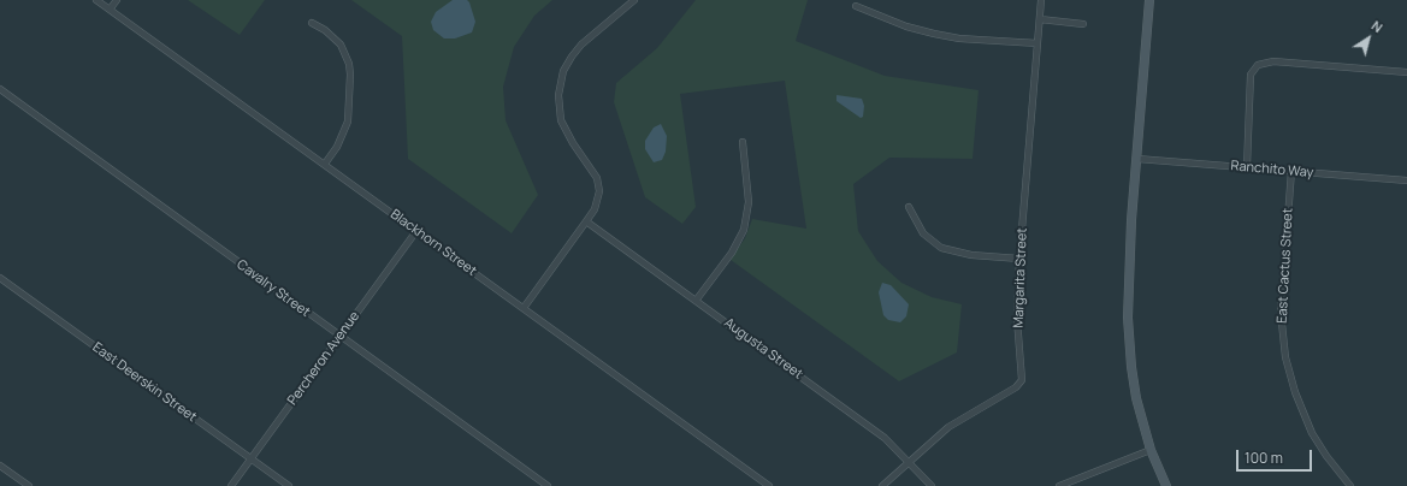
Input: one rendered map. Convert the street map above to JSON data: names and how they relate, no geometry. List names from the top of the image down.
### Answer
{
  "streets": {
    "street": [
      "Ranchito Way",
      "Blackhorn Street",
      "East Cactus Street",
      "Margarita Street",
      "Cavalry Street",
      "Augusta Street",
      "Percheron Avenue",
      "East Deerskin Street"
    ]
  },
  "crossings": [
    ["Ranchito Way", "East Cactus Street"],
    ["Blackhorn Street", "Percheron Avenue"],
    ["Margarita Street", "Augusta Street"],
    ["Cavalry Street", "Percheron Avenue"],
    ["Percheron Avenue", "East Deerskin Street"]
  ],
  "scale_bar": "100 m",
  "north": "top right"
}
